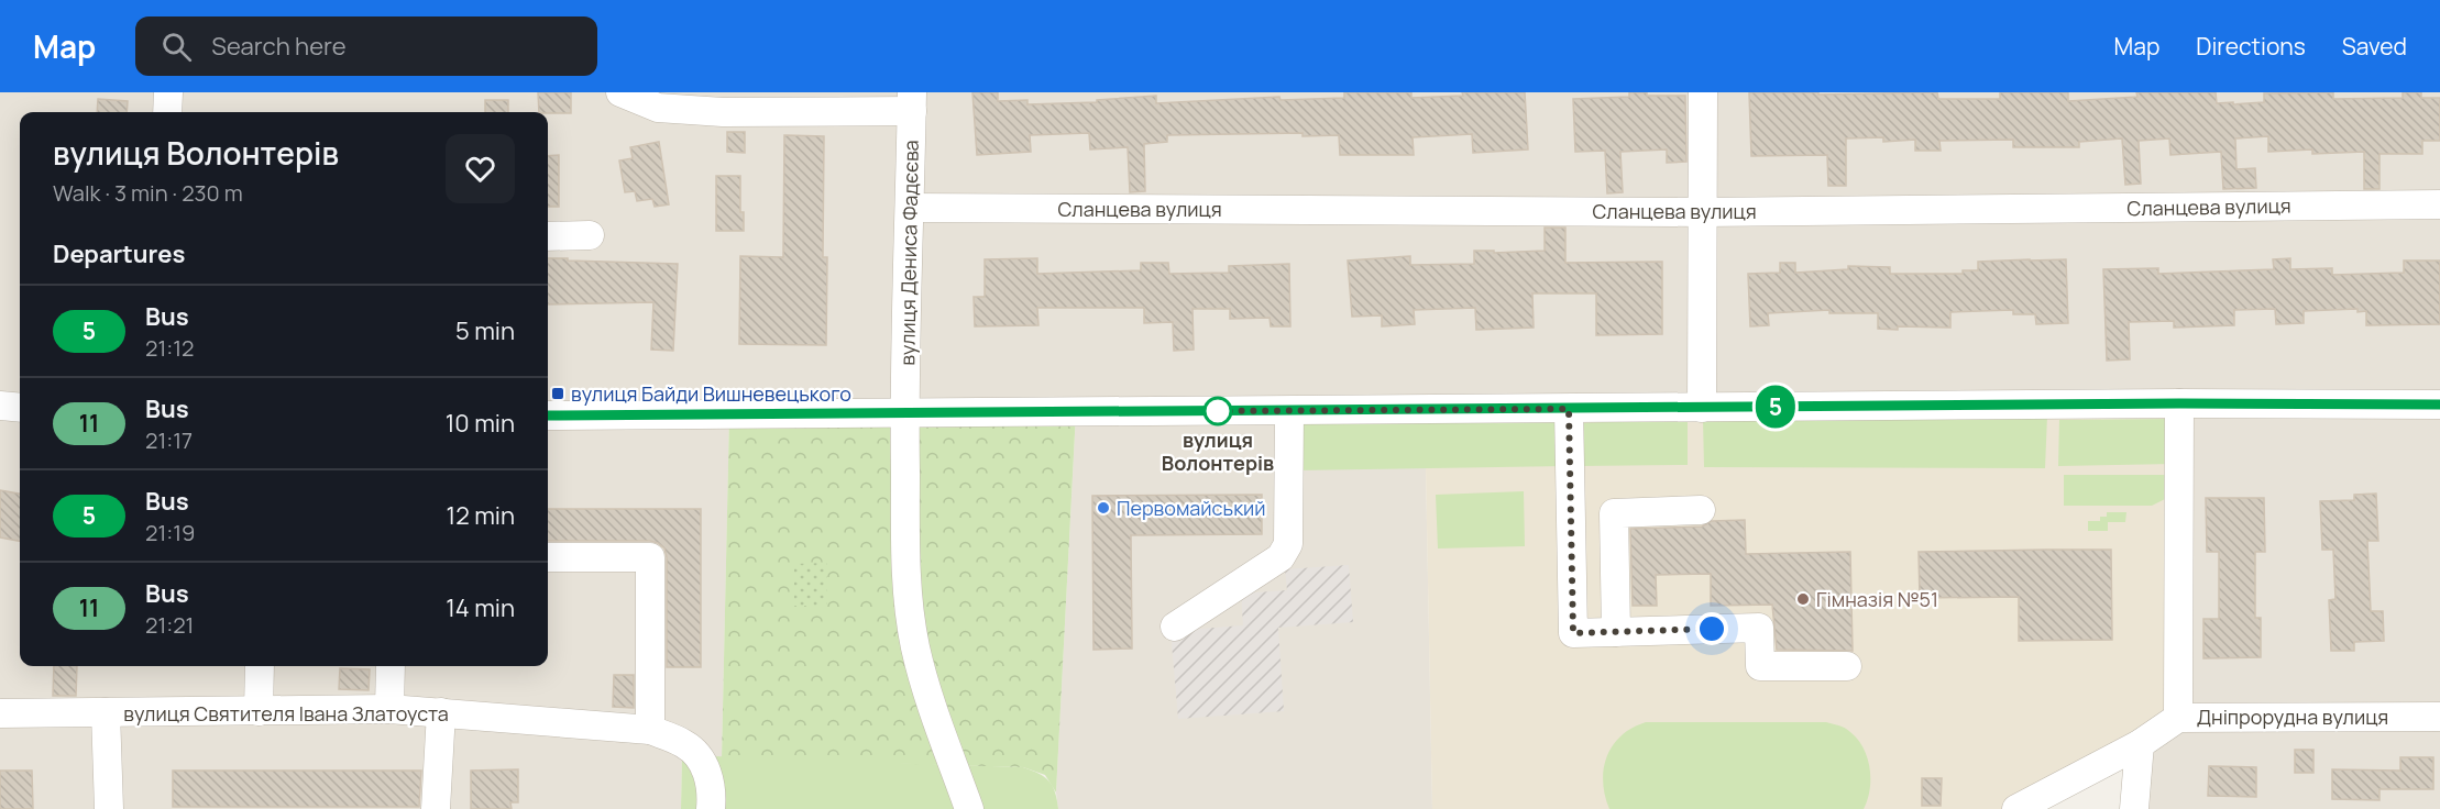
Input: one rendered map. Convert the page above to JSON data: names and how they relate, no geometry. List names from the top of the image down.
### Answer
{
  "streets": {
    "street": [
      "Сланцева вулиця",
      "вулиця Дениса Фадєєва",
      "вулиця Святителя Івана Златоуста",
      "Дніпрорудна вулиця"
    ]
  },
  "crossings": [
    ["Сланцева вулиця", "вулиця Дениса Фадєєва"]
  ],
  "places": {
    "transit": ["вулиця Байди Вишневецького"],
    "other": ["вулиця Волонтерів", "Первомайський", "Гімназія №51"]
  },
  "lines": ["bus line 5"],
  "page": {
    "header": "Map",
    "search": "Search here",
    "nav": ["Map", "Directions", "Saved"],
    "on_map": "5",
    "heading": [
      ["вулиця Волонтерів", "Walk · 3 min · 230 m"],
      "Departures"
    ],
    "list": [
      {
        "mark": "5",
        "name": "Bus",
        "note": "21:12",
        "value": "5 min"
      },
      {
        "mark": "11",
        "name": "Bus",
        "note": "21:17",
        "value": "10 min"
      },
      {
        "mark": "5",
        "name": "Bus",
        "note": "21:19",
        "value": "12 min"
      },
      {
        "mark": "11",
        "name": "Bus",
        "note": "21:21",
        "value": "14 min"
      }
    ]
  }
}
